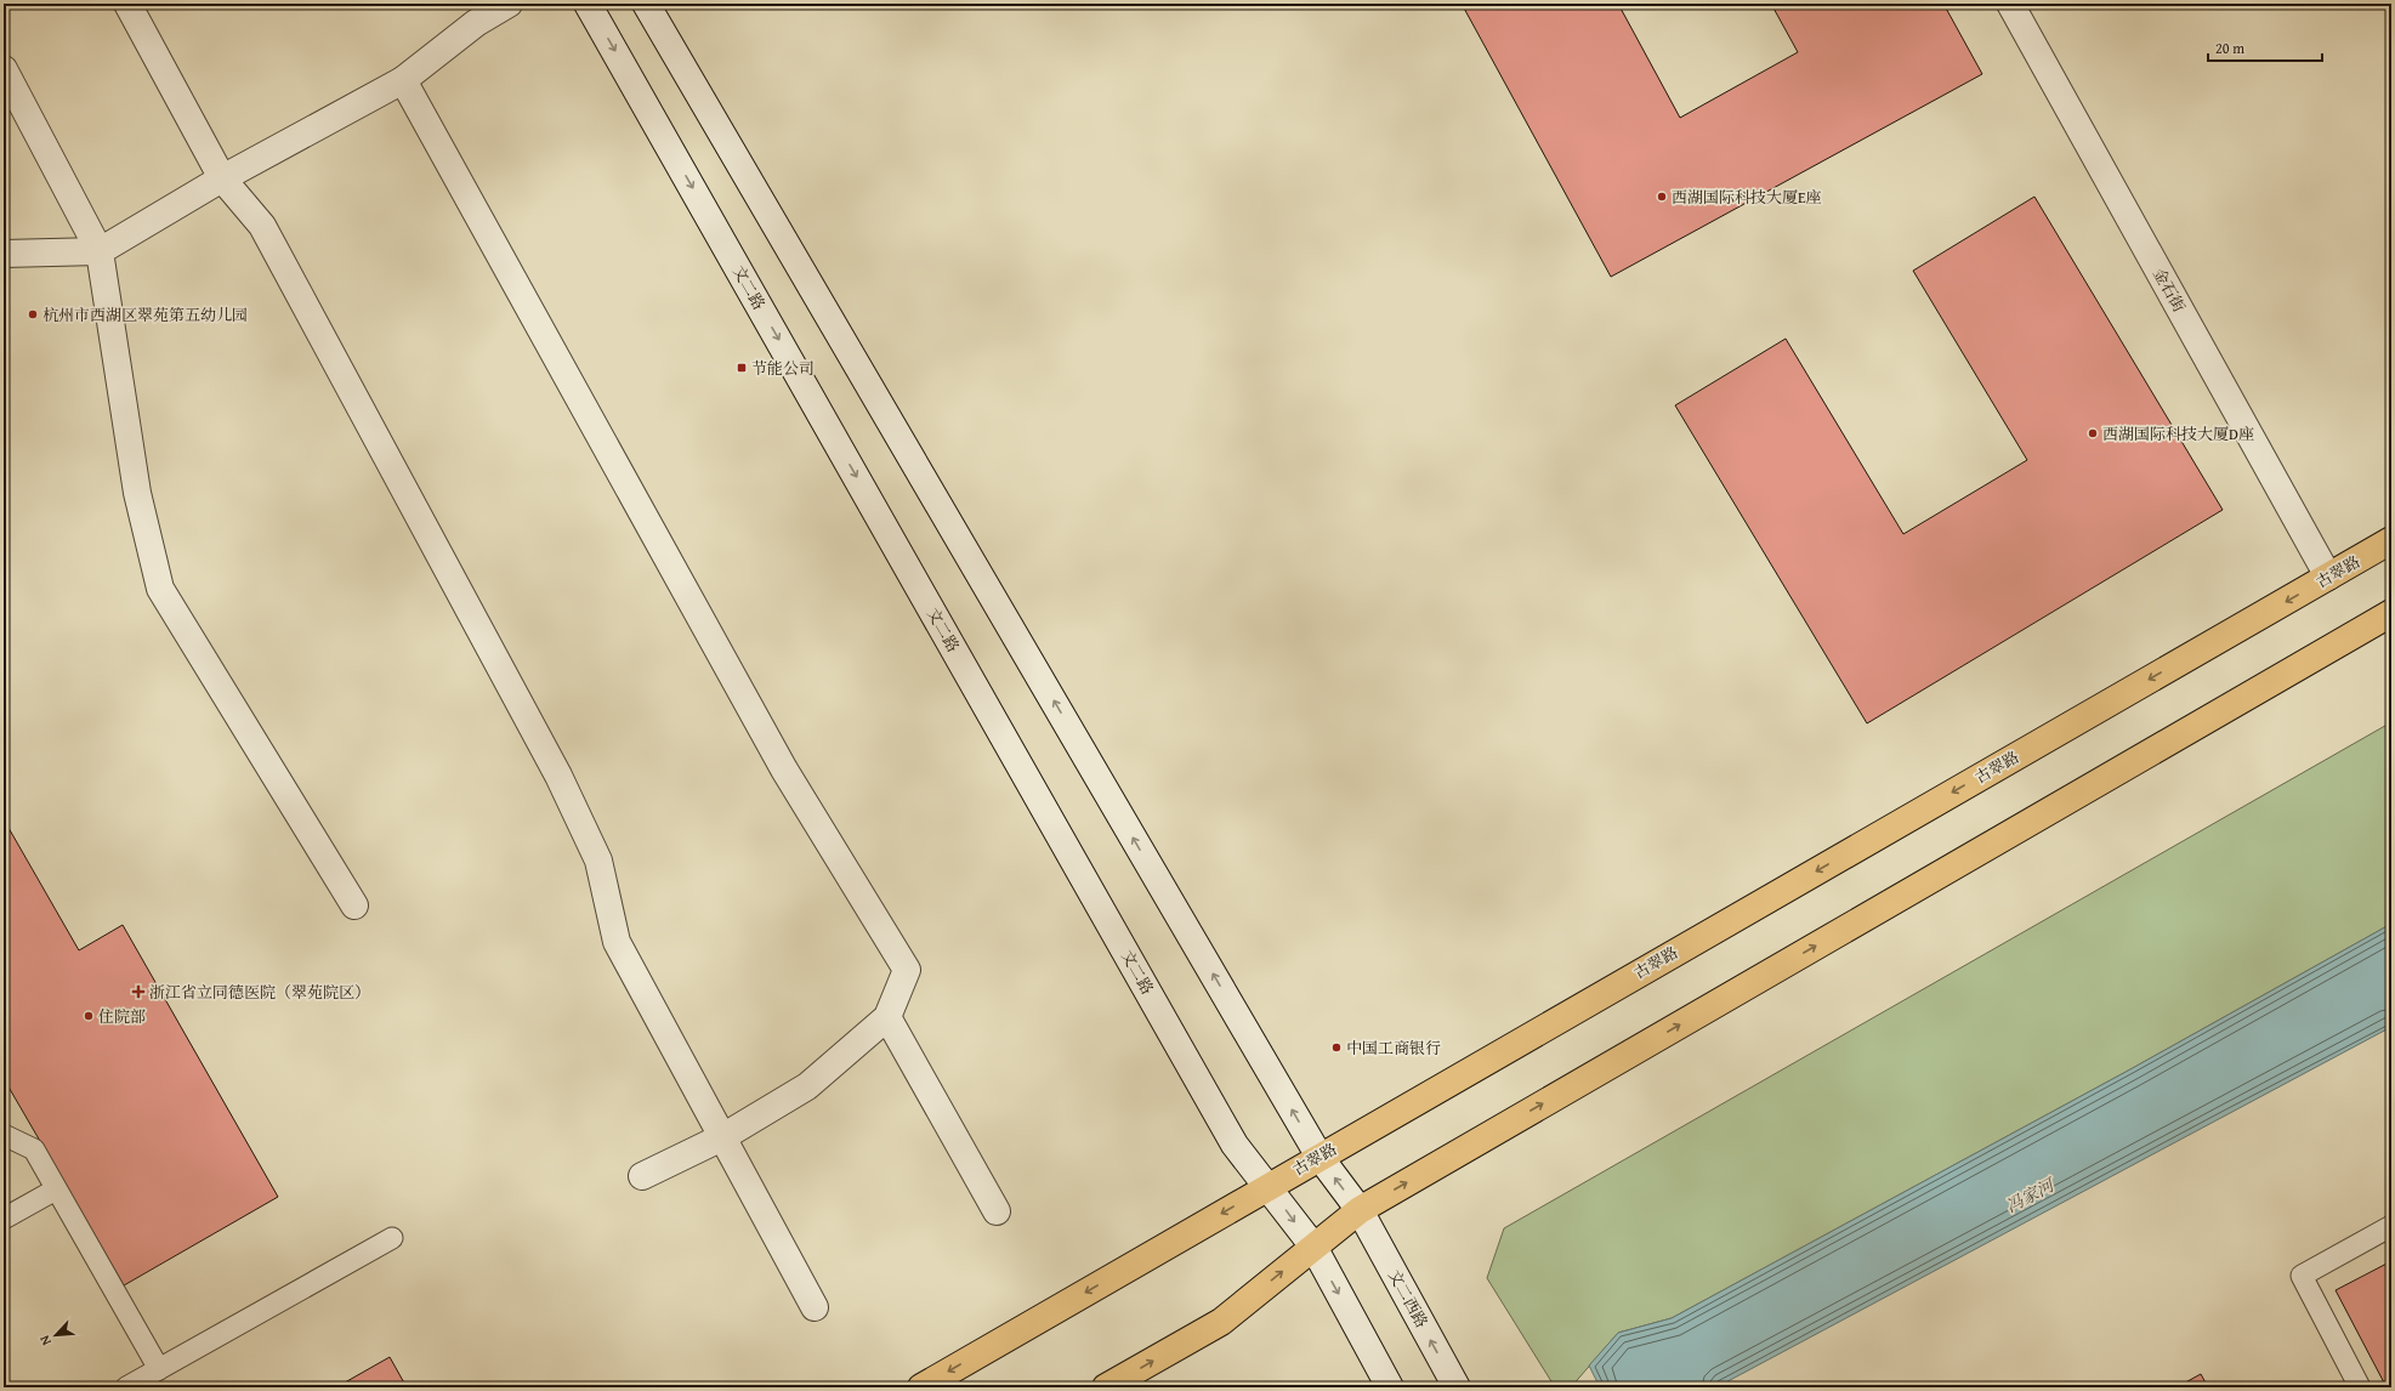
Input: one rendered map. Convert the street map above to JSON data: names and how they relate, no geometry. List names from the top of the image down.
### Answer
{
  "streets": {
    "main road": ["古翠路"],
    "street": ["文二路", "金石街", "文二西路"]
  },
  "crossings": [
    ["文二路", "古翠路"],
    ["金石街", "古翠路"]
  ],
  "water": ["冯家河"],
  "places": {
    "other": [
      "西湖国际科技大厦E座",
      "杭州市西湖区翠苑第五幼儿园",
      "西湖国际科技大厦D座",
      "住院部",
      "中国工商银行"
    ],
    "transit": ["节能公司"],
    "health": ["浙江省立同德医院（翠苑院区）"]
  },
  "scale_bar": "20 m",
  "north": "bottom left"
}
